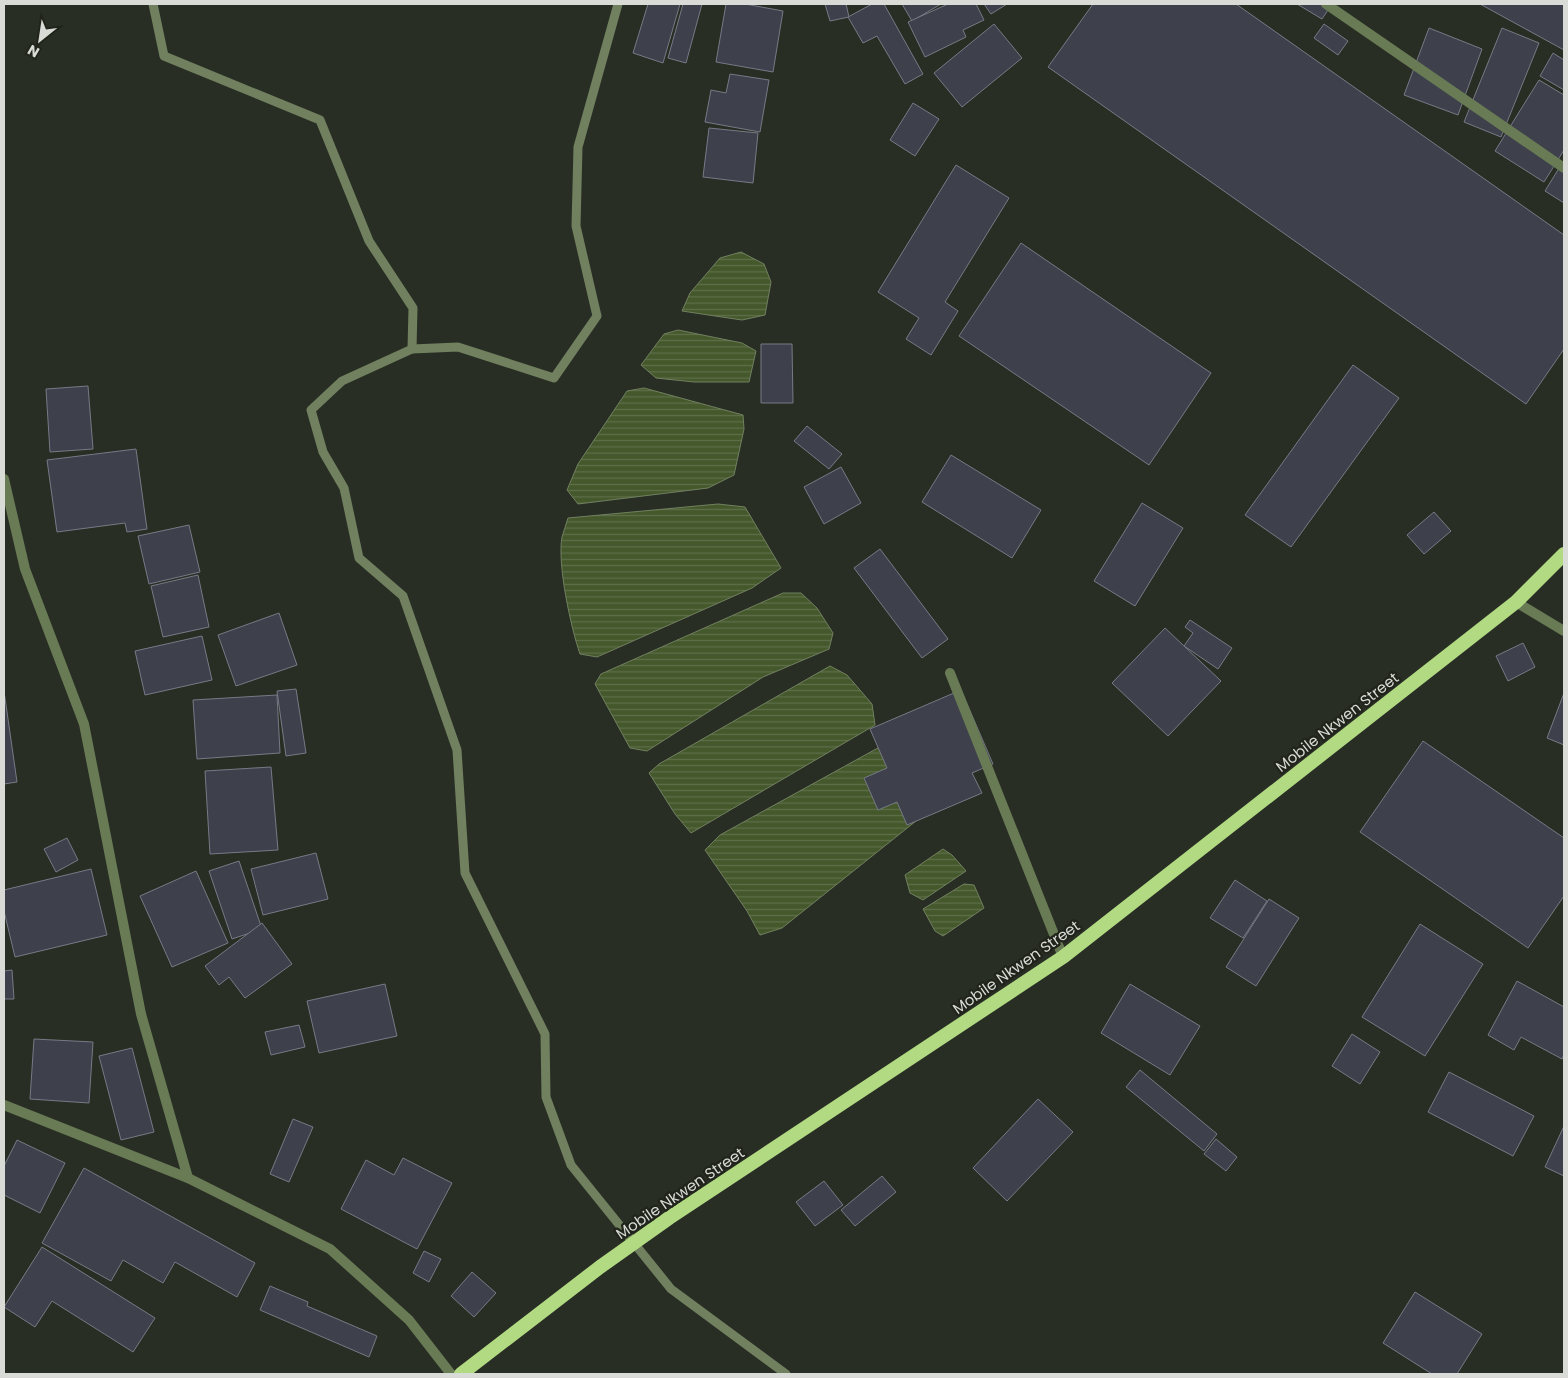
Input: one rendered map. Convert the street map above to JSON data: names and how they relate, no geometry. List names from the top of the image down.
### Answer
{
  "streets": {
    "highway": ["Mobile Nkwen Street"]
  },
  "north": "bottom left"
}
